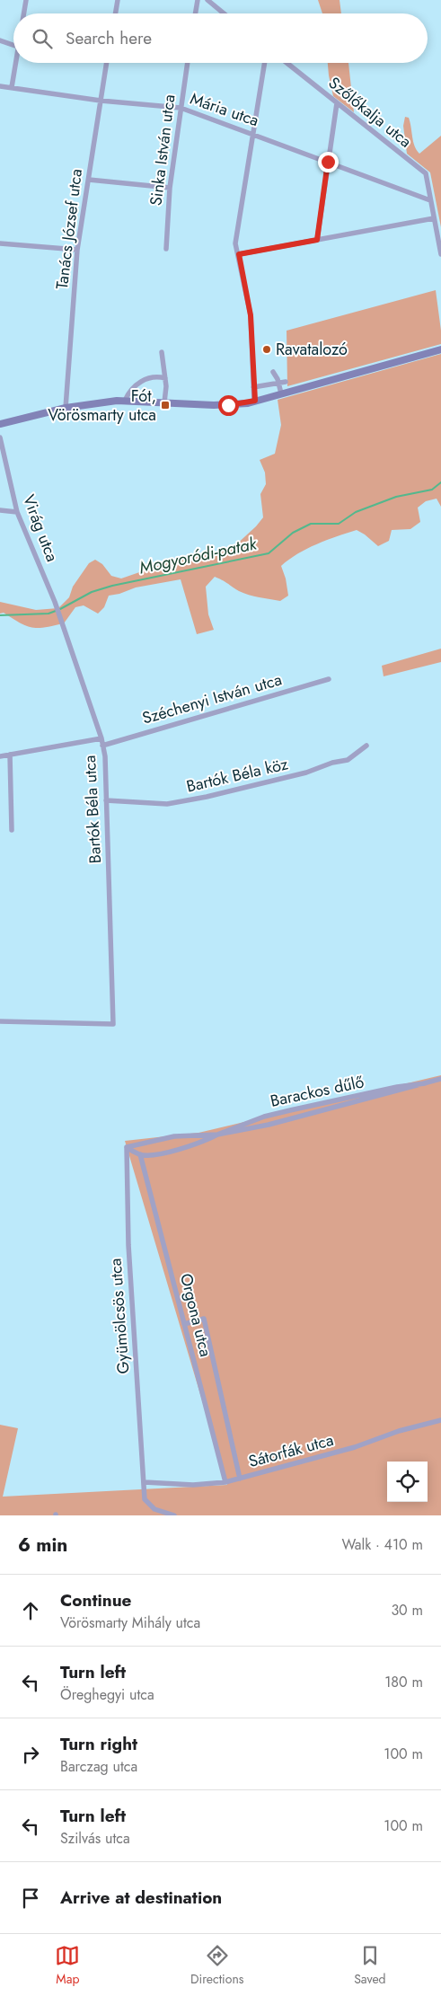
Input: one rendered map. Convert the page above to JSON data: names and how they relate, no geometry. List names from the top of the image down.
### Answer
{
  "streets": {
    "street": [
      "Mária utca",
      "Szőlőkalja utca",
      "Sinka István utca",
      "Tanács József utca",
      "Virág utca",
      "Széchenyi István utca",
      "Bartók Béla köz",
      "Bartók Béla utca",
      "Barackos dűlő",
      "Orgona utca",
      "Gyümölcsös utca",
      "Sátorfák utca"
    ]
  },
  "crossings": [
    ["Mária utca", "Szőlőkalja utca"],
    ["Mária utca", "Sinka István utca"],
    ["Mária utca", "Tanács József utca"],
    ["Virág utca", "Bartók Béla utca"],
    ["Széchenyi István utca", "Bartók Béla utca"],
    ["Bartók Béla köz", "Bartók Béla utca"],
    ["Barackos dűlő", "Orgona utca"],
    ["Barackos dűlő", "Gyümölcsös utca"],
    ["Orgona utca", "Sátorfák utca"],
    ["Gyümölcsös utca", "Sátorfák utca"]
  ],
  "water": ["Mogyoródi-patak"],
  "places": {
    "other": ["Ravatalozó"],
    "transit": ["Fót, Vörösmarty utca"]
  },
  "page": {
    "search": "Search here",
    "heading": ["6 min", "Walk · 410 m"],
    "list": [
      ["Continue", "Vörösmarty Mihály utca", "30 m"],
      ["Turn left", "Öreghegyi utca", "180 m"],
      ["Turn right", "Barczag utca", "100 m"],
      ["Turn left", "Szilvás utca", "100 m"],
      "Arrive at destination"
    ],
    "nav": ["Map", "Directions", "Saved"]
  }
}
